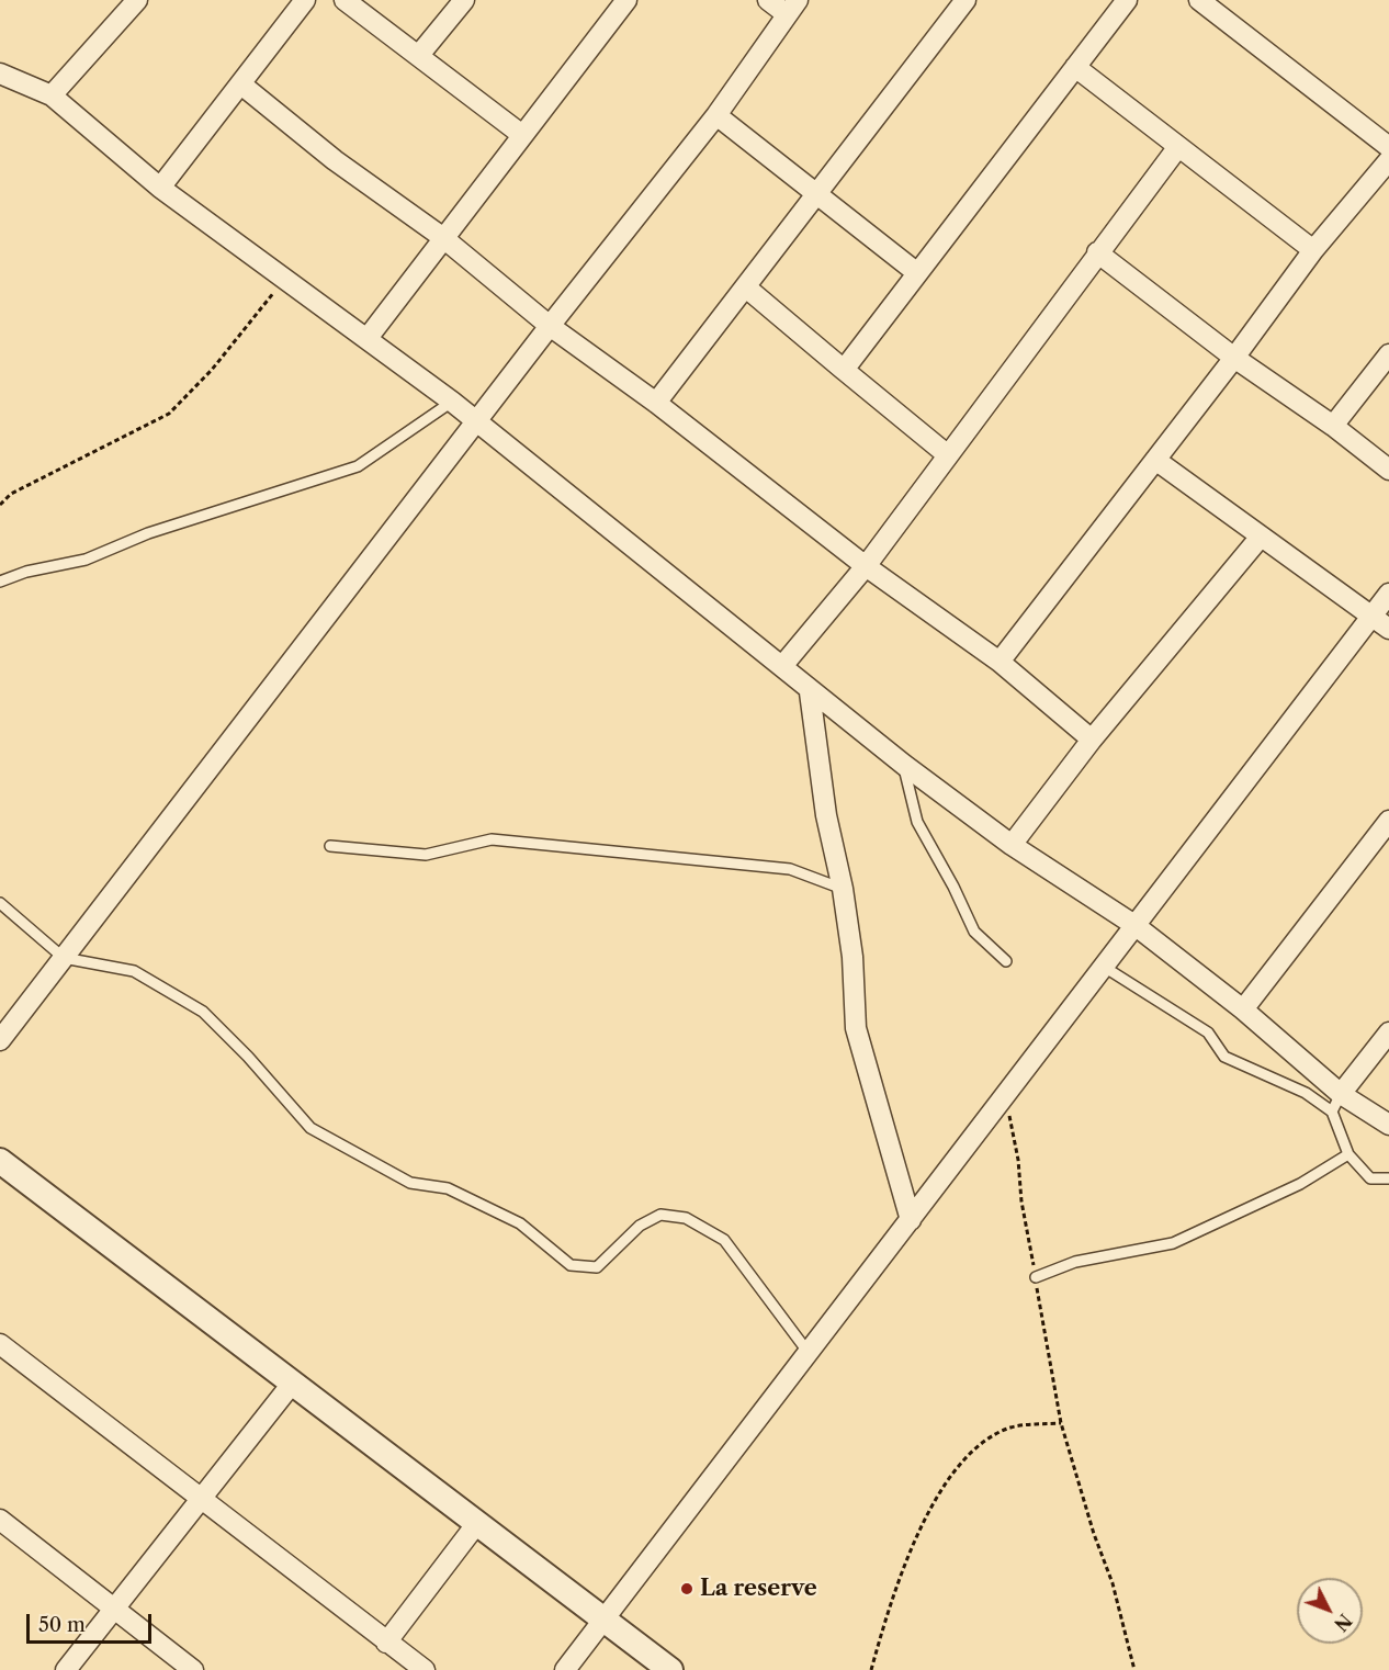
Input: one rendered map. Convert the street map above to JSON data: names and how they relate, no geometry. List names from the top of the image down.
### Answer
{
  "places": ["La reserve"],
  "scale_bar": "50 m",
  "north": "bottom right"
}
